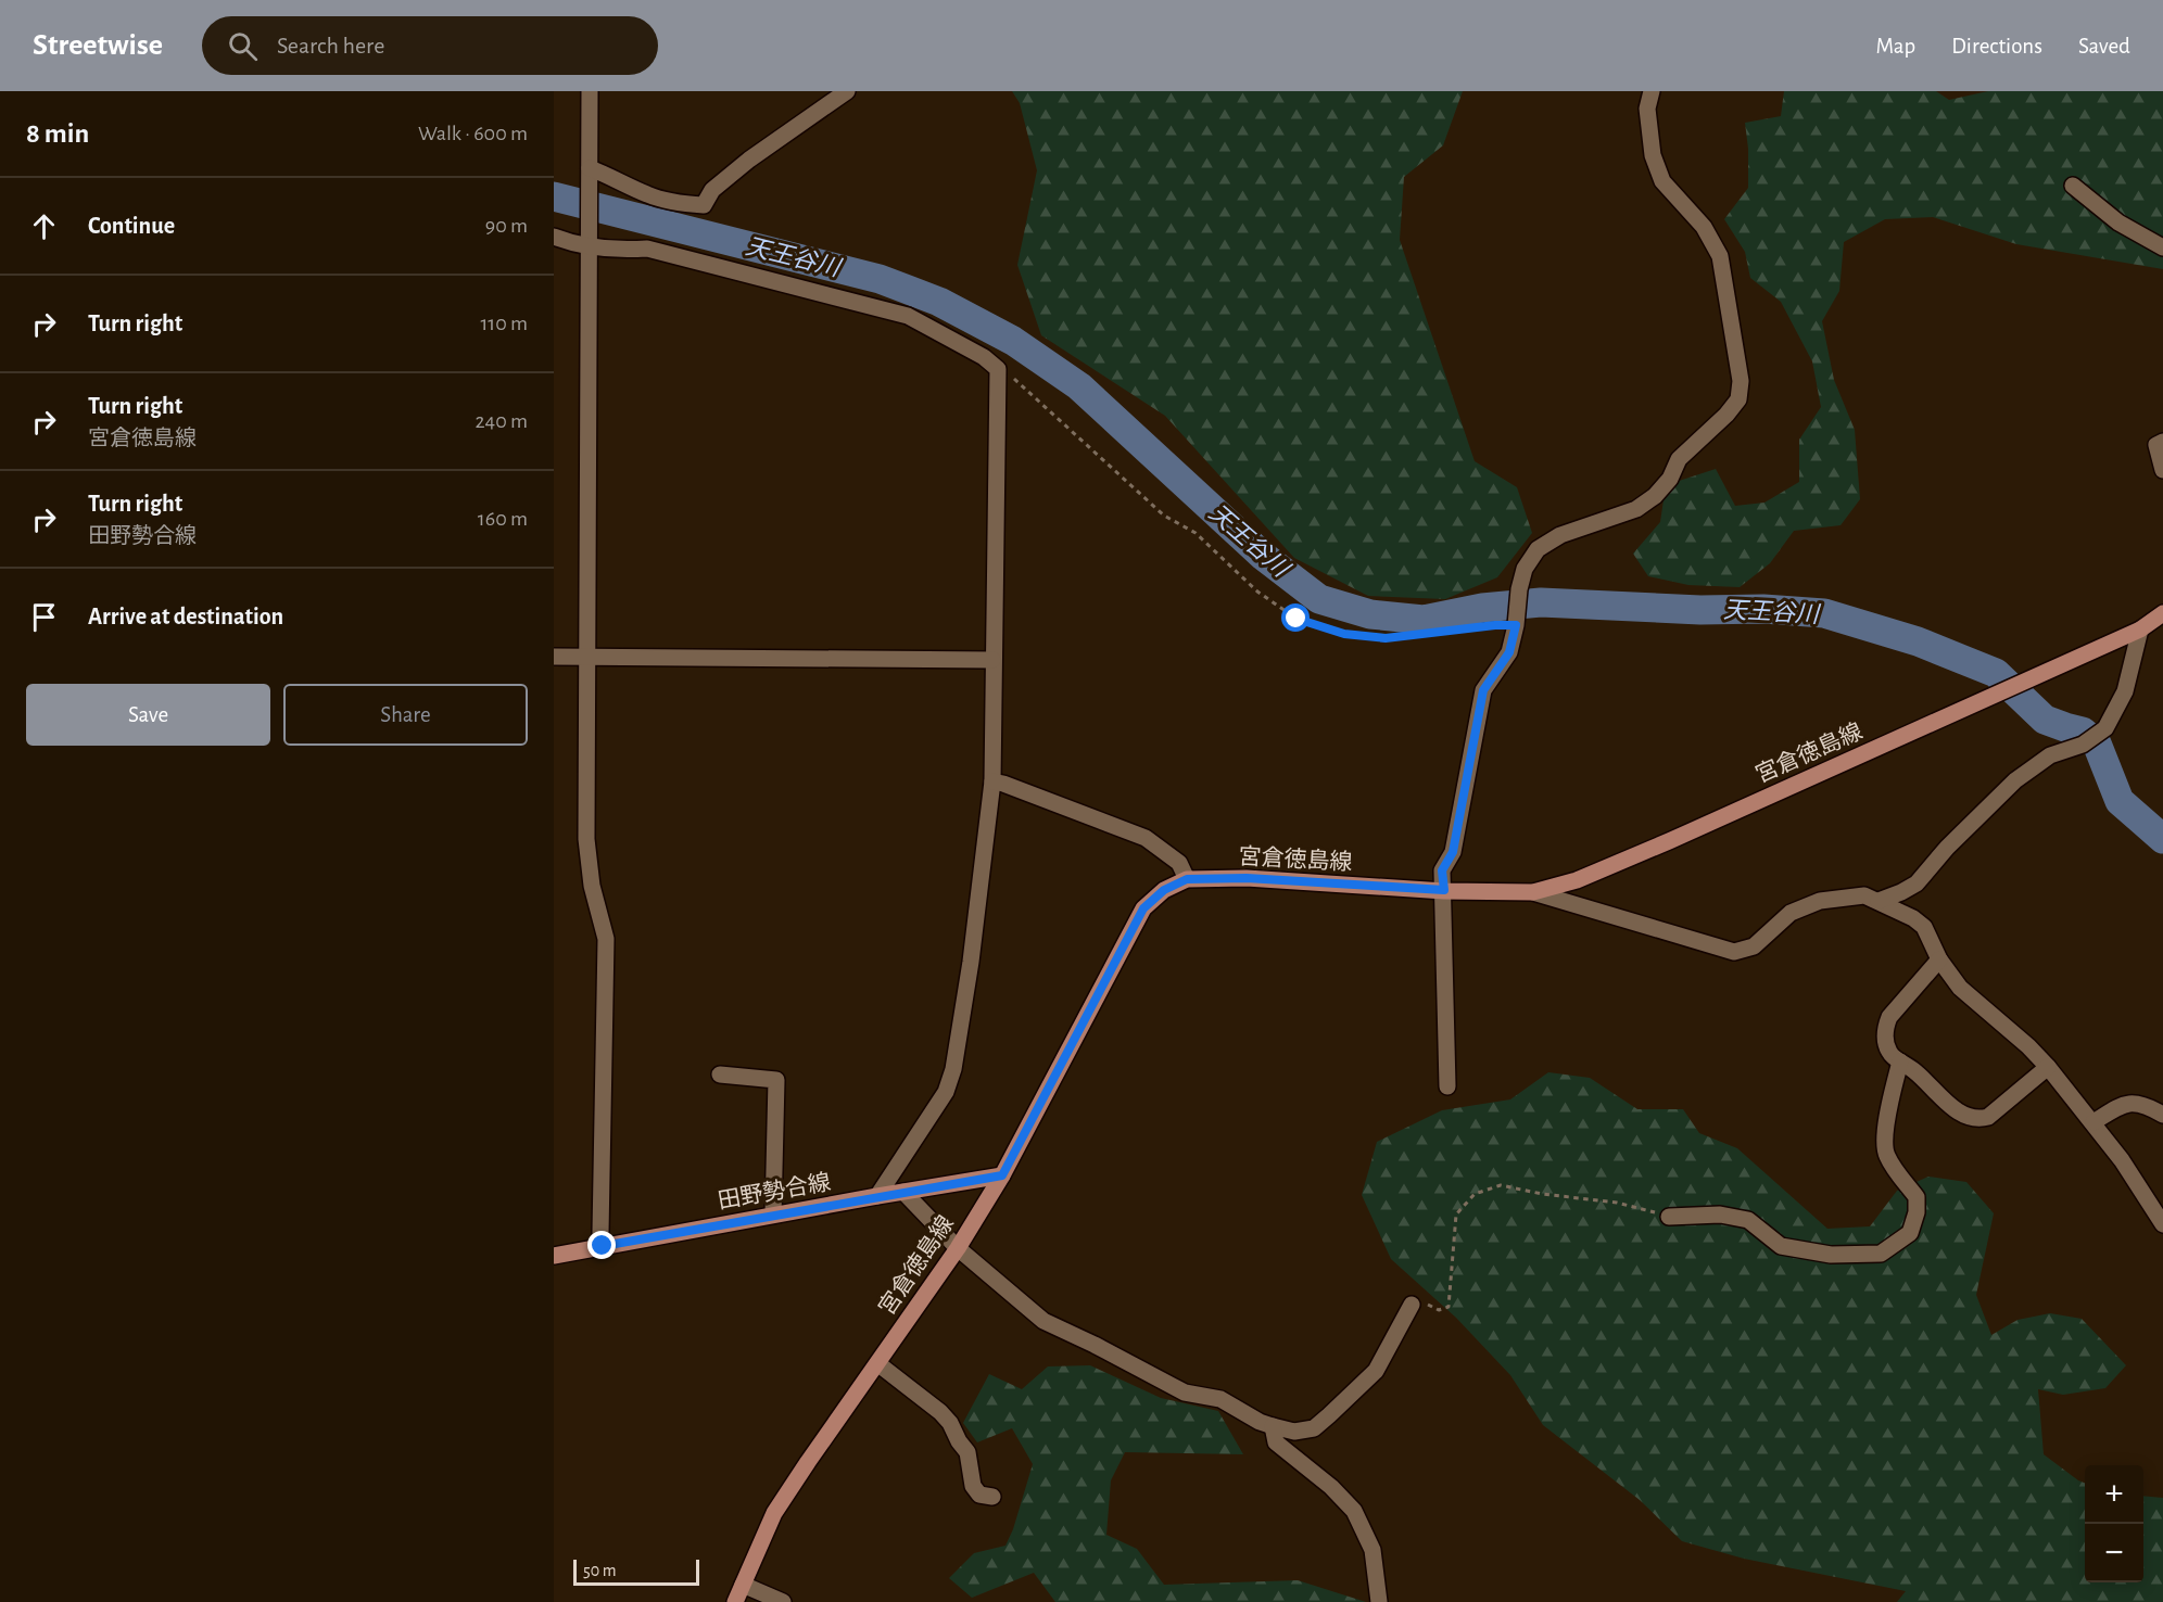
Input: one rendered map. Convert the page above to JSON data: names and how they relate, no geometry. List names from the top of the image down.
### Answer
{
  "streets": {
    "main road": ["宮倉徳島線", "田野勢合線"]
  },
  "crossings": [
    ["宮倉徳島線", "田野勢合線"]
  ],
  "water": ["天王谷川"],
  "scale_bar": "50 m",
  "page": {
    "header": "Streetwise",
    "search": "Search here",
    "nav": ["Map", "Directions", "Saved"],
    "heading": ["8 min", "Walk · 600 m"],
    "list": [
      ["Continue", "90 m"],
      ["Turn right", "110 m"],
      ["Turn right", "宮倉徳島線", "240 m"],
      ["Turn right", "田野勢合線", "160 m"],
      "Arrive at destination"
    ],
    "buttons": ["Save", "Share"],
    "map_buttons": ["+", "−"],
    "scale": "50 m"
  }
}
